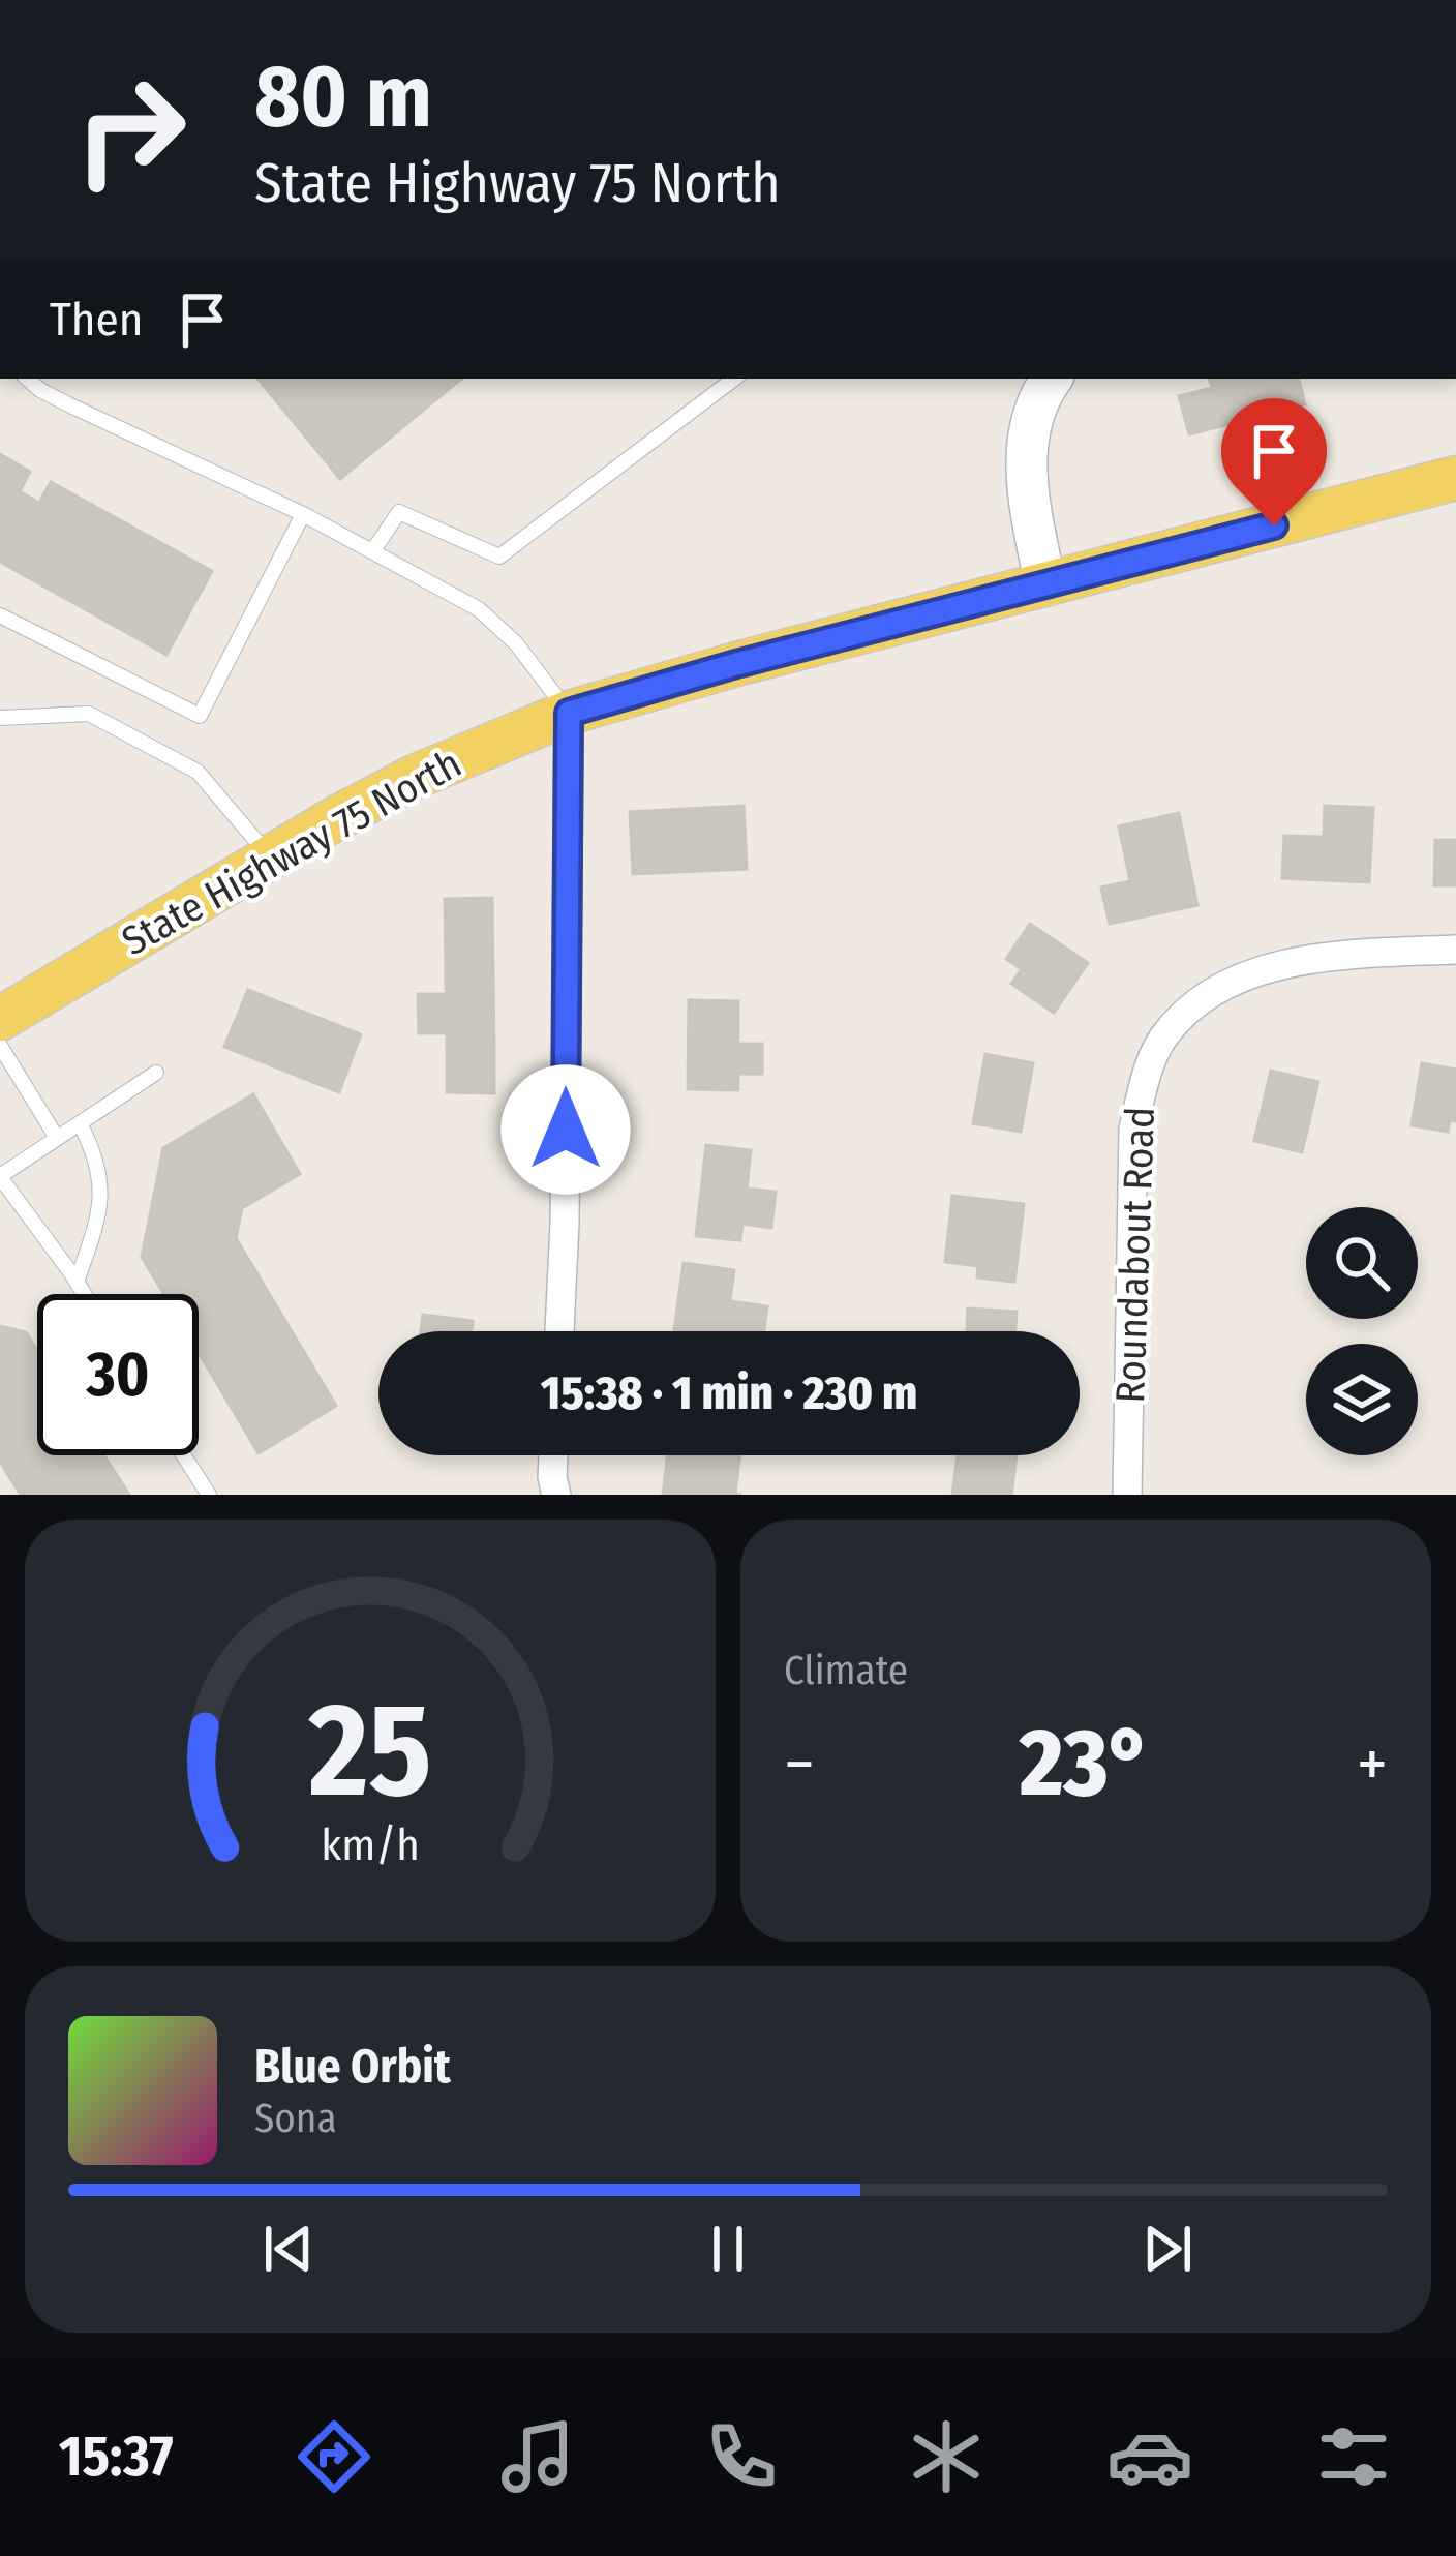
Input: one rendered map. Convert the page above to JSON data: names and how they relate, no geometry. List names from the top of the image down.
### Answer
{
  "streets": {
    "main road": ["State Highway 75 North"],
    "street": ["Roundabout Road"]
  },
  "page": {
    "turn": ["80 m", "State Highway 75 North"],
    "then": "Then",
    "limit": "30",
    "trip": "15:38 · 1 min · 230 m",
    "tile": "Climate",
    "heat": ["−", "23°", "+"],
    "song": ["Blue Orbit", "Sona"],
    "tabs": "15:37",
    "gauge": ["25", "km/h"]
  }
}
